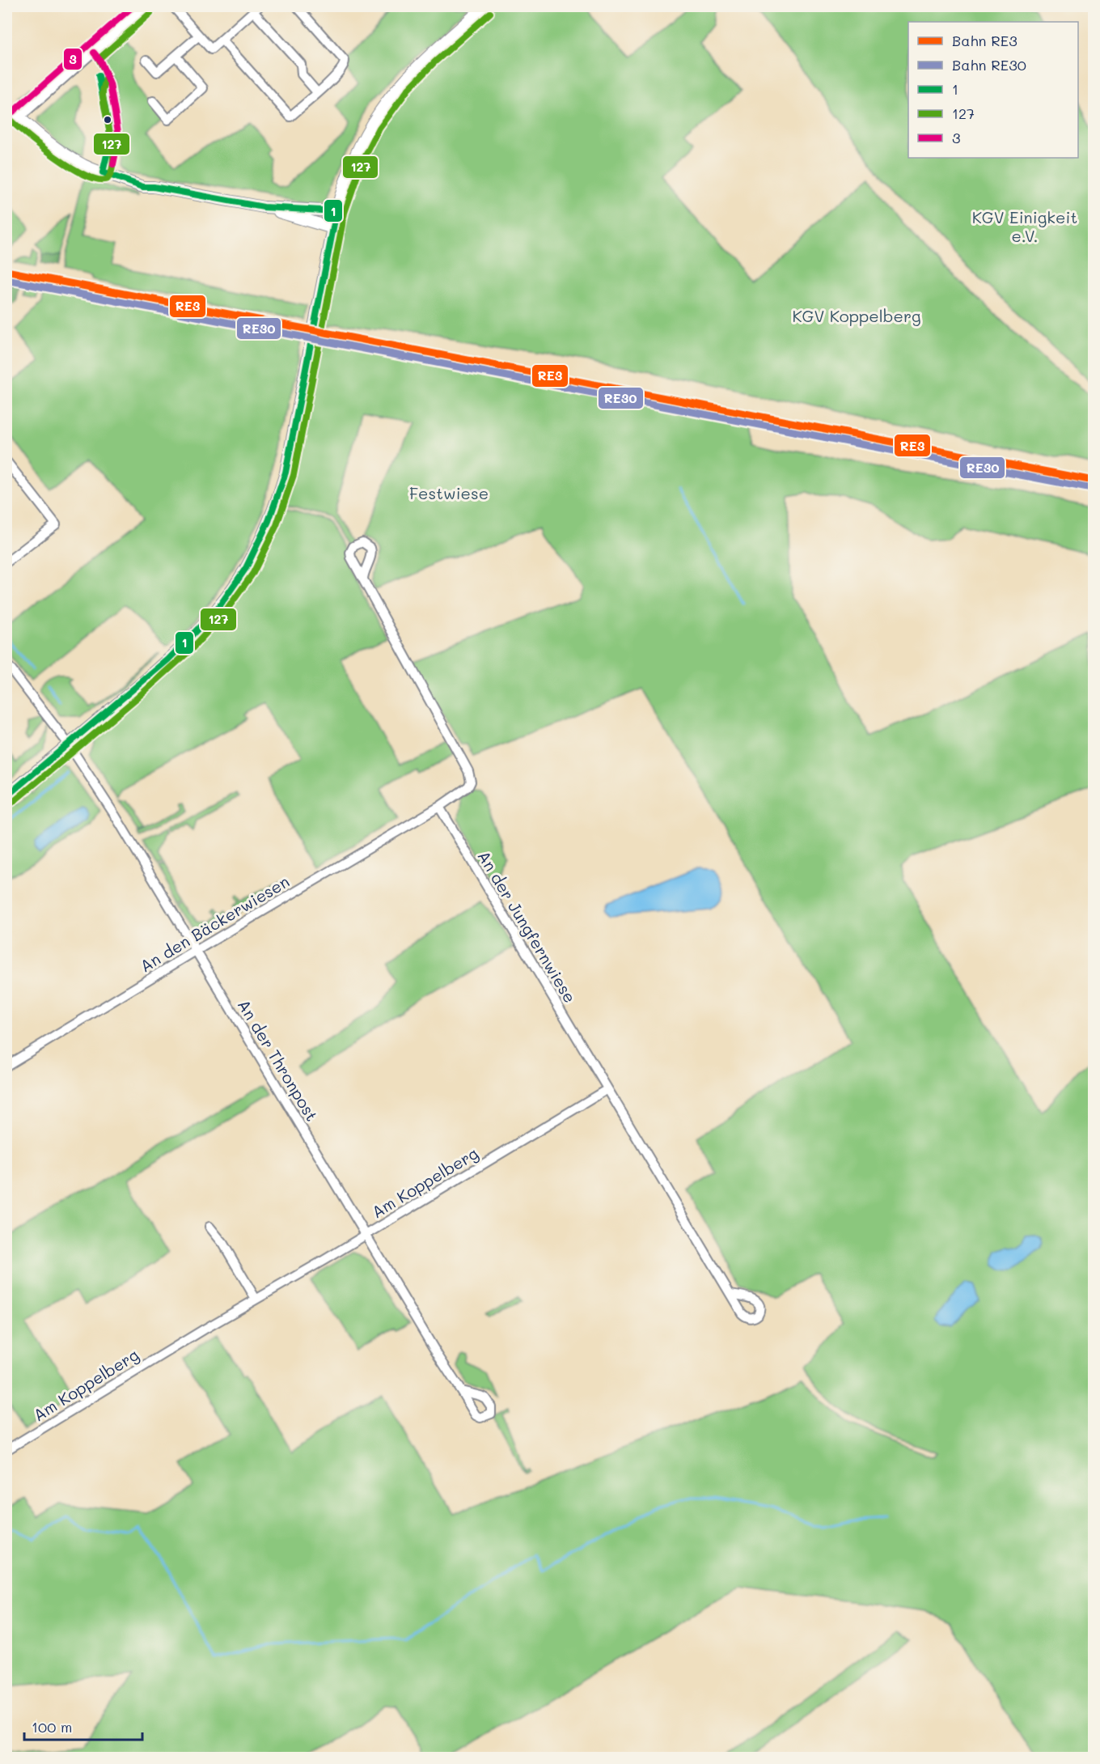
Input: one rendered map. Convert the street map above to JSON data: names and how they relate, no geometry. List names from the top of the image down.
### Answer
{
  "streets": {
    "street": [
      "An den Bäckerwiesen",
      "An der Jungfernwiese",
      "An der Thronpost",
      "Am Koppelberg"
    ]
  },
  "crossings": [
    ["An den Bäckerwiesen", "An der Jungfernwiese"],
    ["An den Bäckerwiesen", "An der Thronpost"],
    ["An der Jungfernwiese", "Am Koppelberg"],
    ["An der Thronpost", "Am Koppelberg"]
  ],
  "parks": ["KGV Einigkeit e.V.", "KGV Koppelberg", "Festwiese"],
  "lines": [
    "transit line 3",
    "transit line 127",
    "transit line 1",
    "rail line RE3",
    "rail line RE30"
  ],
  "legend": [
    "Bahn RE3",
    "Bahn RE30",
    "1",
    "127",
    "3"
  ],
  "scale_bar": "100 m"
}
